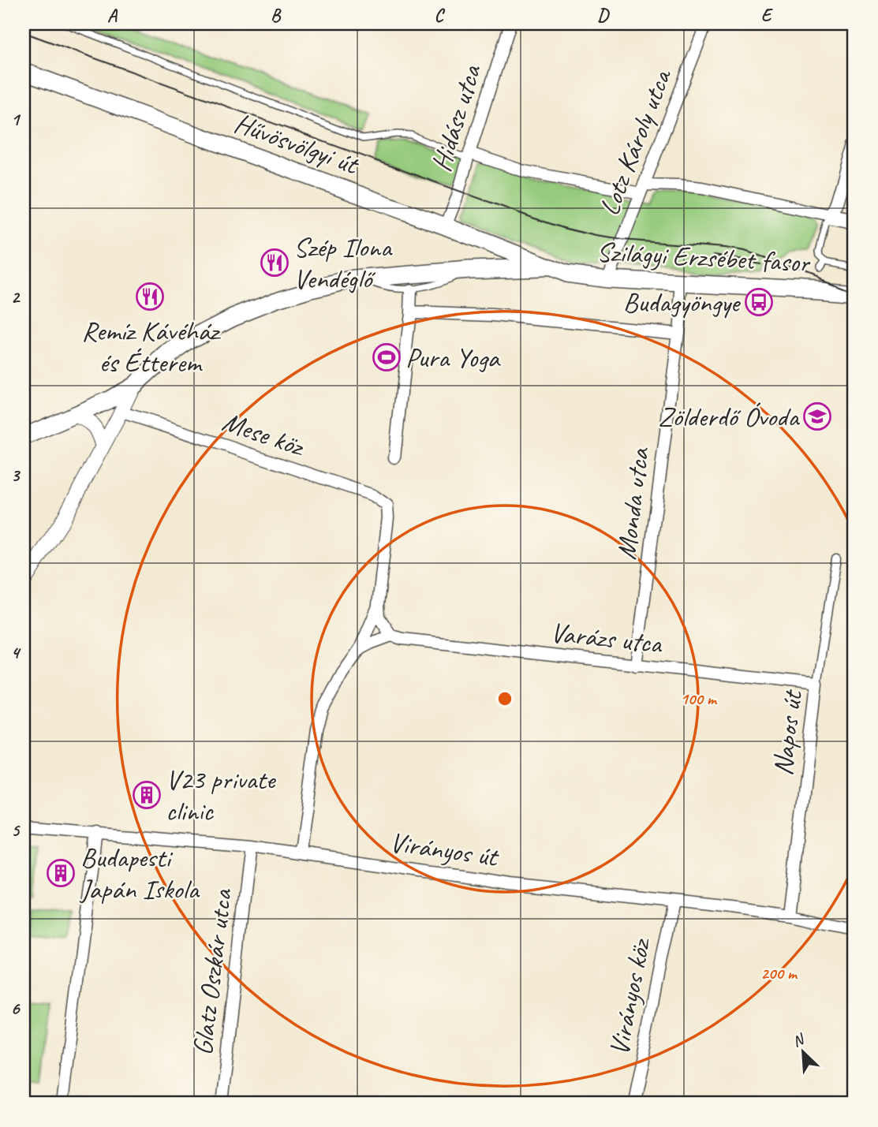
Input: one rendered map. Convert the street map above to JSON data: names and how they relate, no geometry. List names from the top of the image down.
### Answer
{
  "streets": {
    "main road": ["Hűvösvölgyi út", "Szilágyi Erzsébet fasor"],
    "street": [
      "Hidász utca",
      "Lotz Károly utca",
      "Mese köz",
      "Monda utca",
      "Varázs utca",
      "Napos út",
      "Virányos út",
      "Glatz Oszkár utca",
      "Virányos köz"
    ]
  },
  "crossings": [
    ["Hidász utca", "Hűvösvölgyi út"],
    ["Lotz Károly utca", "Hűvösvölgyi út"],
    ["Lotz Károly utca", "Szilágyi Erzsébet fasor"],
    ["Hűvösvölgyi út", "Szilágyi Erzsébet fasor"],
    ["Szilágyi Erzsébet fasor", "Monda utca"],
    ["Monda utca", "Varázs utca"],
    ["Varázs utca", "Napos út"],
    ["Napos út", "Virányos út"],
    ["Virányos út", "Glatz Oszkár utca"],
    ["Virányos út", "Virányos köz"]
  ],
  "places": {
    "restaurant": ["Szép Ilona Vendéglő", "Remíz Kávéház és Étterem"],
    "bus stop": ["Budagyöngye"],
    "sports": ["Pura Yoga"],
    "school or university": ["Zölderdő Óvoda"],
    "building": ["V23 private clinic", "Budapesti Japán Iskola"]
  },
  "north": "top left",
  "grid": {
    "columns": [
      "A",
      "B",
      "C",
      "D",
      "E"
    ],
    "rows": [
      "1",
      "2",
      "3",
      "4",
      "5",
      "6"
    ]
  },
  "rings": ["100 m", "200 m"]
}
